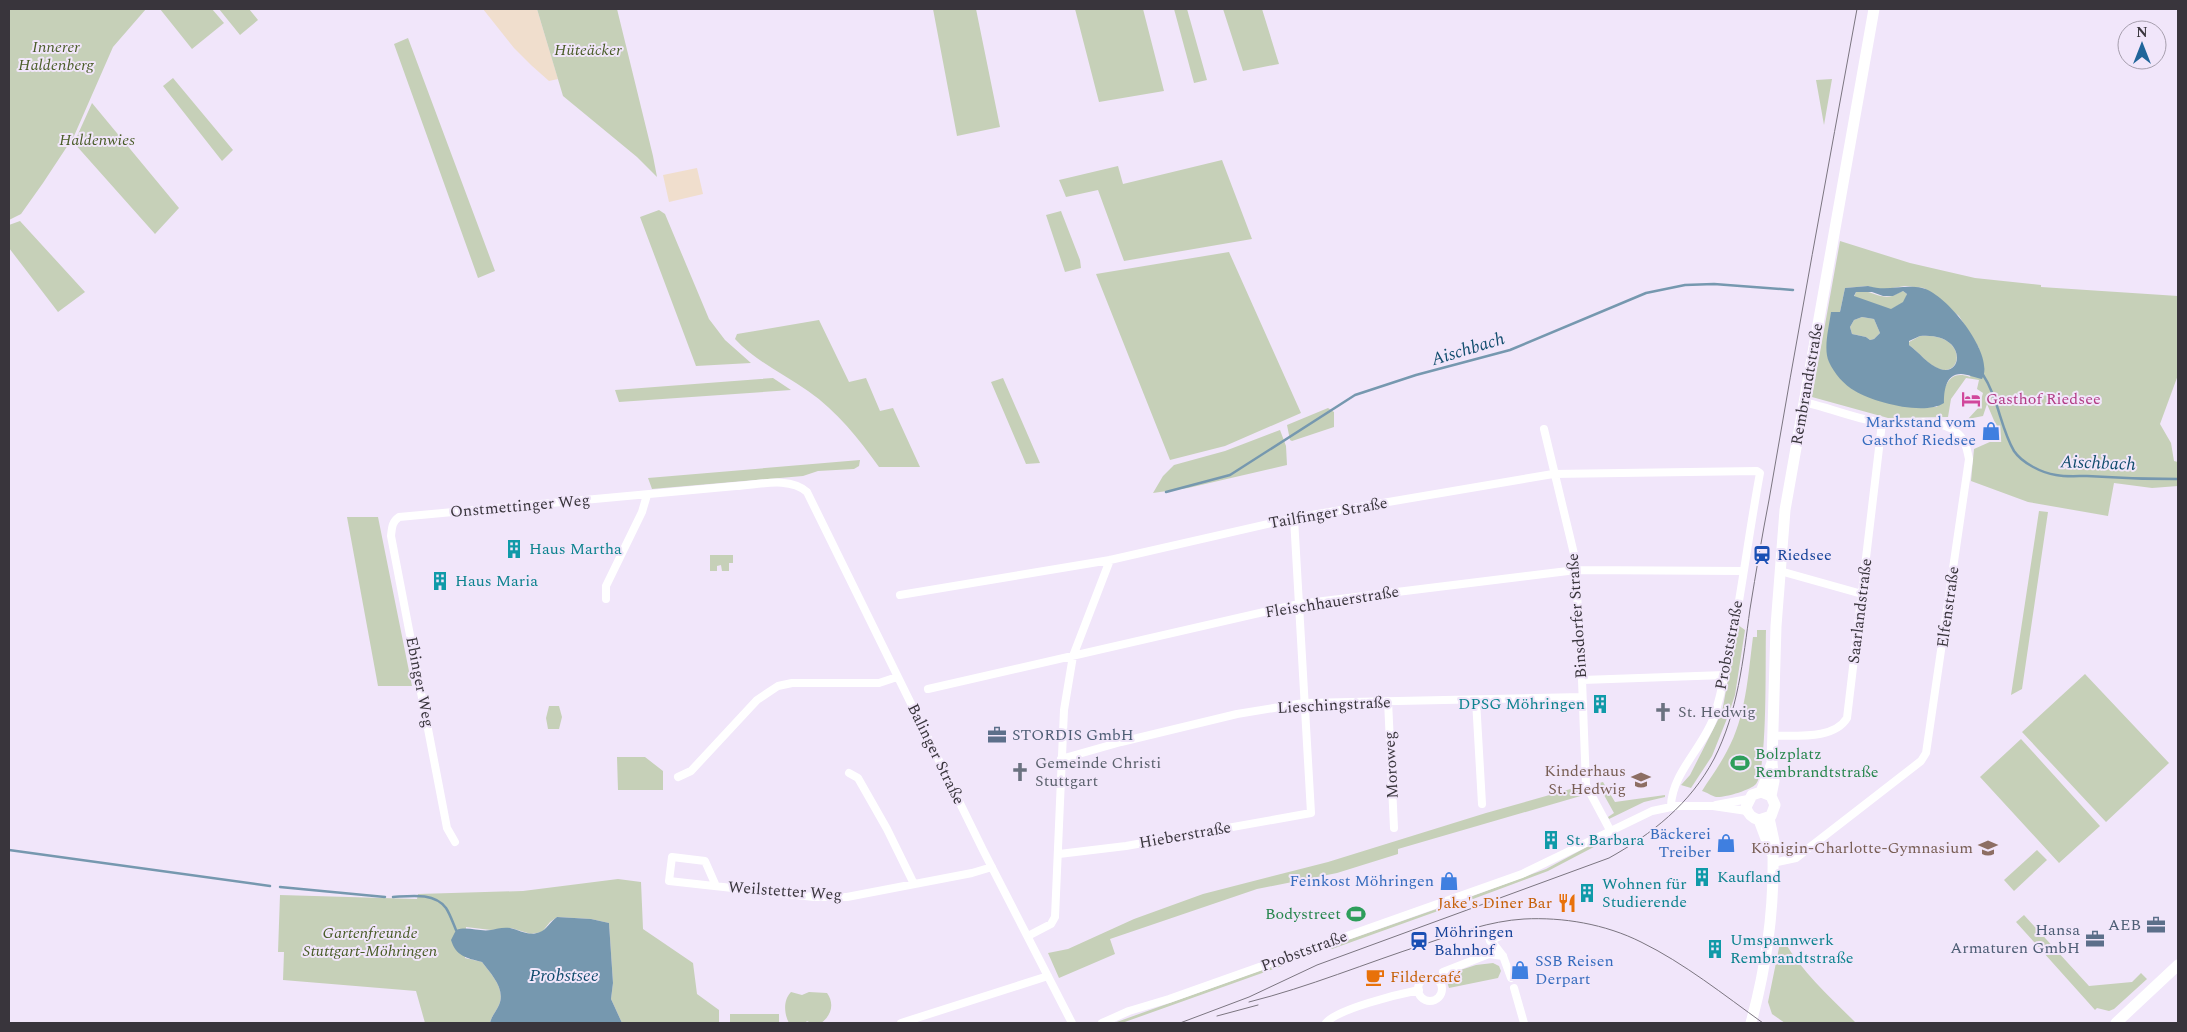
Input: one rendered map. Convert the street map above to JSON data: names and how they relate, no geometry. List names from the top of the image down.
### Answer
{
  "streets": {
    "street": [
      "Rembrandtstraße",
      "Onstmettinger Weg",
      "Tailfinger Straße",
      "Fleischhauerstraße",
      "Elfenstraße",
      "Saarlandstraße",
      "Binsdorfer Straße",
      "Probststraße",
      "Ebinger Weg",
      "Lieschingstraße",
      "Balinger Straße",
      "Moroweg",
      "Hieberstraße",
      "Weilstetter Weg"
    ]
  },
  "crossings": [
    ["Rembrandtstraße", "Elfenstraße"],
    ["Rembrandtstraße", "Saarlandstraße"],
    ["Rembrandtstraße", "Probststraße"],
    ["Onstmettinger Weg", "Ebinger Weg"],
    ["Onstmettinger Weg", "Balinger Straße"],
    ["Tailfinger Straße", "Binsdorfer Straße"],
    ["Tailfinger Straße", "Probststraße"],
    ["Fleischhauerstraße", "Binsdorfer Straße"],
    ["Fleischhauerstraße", "Probststraße"],
    ["Elfenstraße", "Saarlandstraße"],
    ["Binsdorfer Straße", "Probststraße"],
    ["Binsdorfer Straße", "Lieschingstraße"],
    ["Lieschingstraße", "Moroweg"],
    ["Lieschingstraße", "Hieberstraße"],
    ["Balinger Straße", "Weilstetter Weg"]
  ],
  "water": ["Aischbach", "Probstsee"],
  "parks": [
    "Innerer Haldenberg",
    "Hüteäcker",
    "Haldenwies",
    "Gartenfreunde Stuttgart-Möhringen"
  ],
  "places": {
    "hotel": ["Gasthof Riedsee"],
    "shop": [
      "Markstand vom Gasthof Riedsee",
      "Bäckerei Treiber",
      "Feinkost Möhringen",
      "SSB Reisen Derpart"
    ],
    "building": [
      "Haus Martha",
      "Haus Maria",
      "DPSG Möhringen",
      "St. Barbara",
      "Kaufland",
      "Wohnen für Studierende",
      "Umspannwerk Rembrandtstraße"
    ],
    "station": ["Riedsee", "Möhringen Bahnhof"],
    "church": ["St. Hedwig", "Gemeinde Christi Stuttgart"],
    "office": ["STORDIS GmbH", "AEB", "Hansa Armaturen GmbH"],
    "sports": ["Bolzplatz Rembrandtstraße", "Bodystreet"],
    "school or university": ["Kinderhaus St. Hedwig", "Königin-Charlotte-Gymnasium"],
    "restaurant": ["Jake's Diner Bar"],
    "cafe": ["Fildercafé"]
  },
  "north": "top"
}
